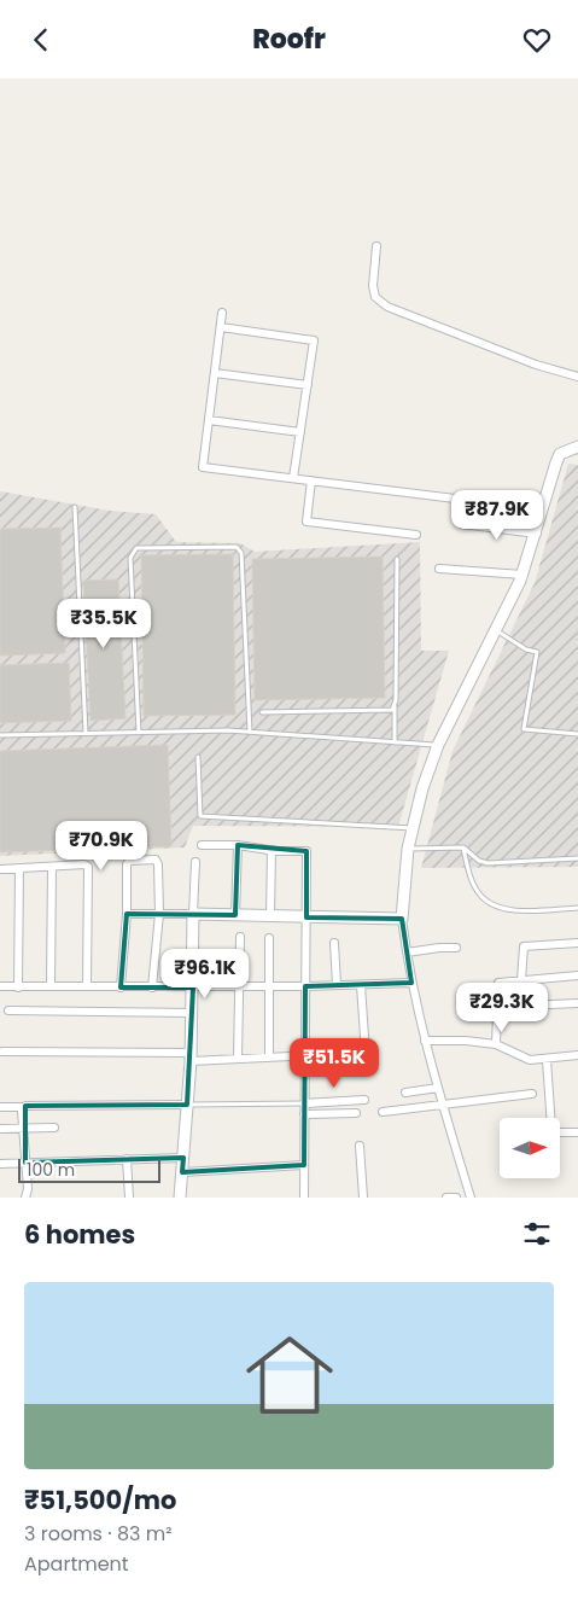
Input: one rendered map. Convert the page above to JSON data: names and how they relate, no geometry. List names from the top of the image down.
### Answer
{
  "scale_bar": "100 m",
  "north": "right",
  "page": {
    "header": "Roofr",
    "price": [
      "₹87.9K",
      "₹35.5K",
      "₹70.9K",
      "₹96.1K",
      "₹29.3K",
      "₹51.5K"
    ],
    "scale": "100 m",
    "heading": "6 homes",
    "list": [
      {
        "name": "₹51,500/mo",
        "note": "3 rooms · 83 m² · Apartment"
      }
    ]
  }
}
